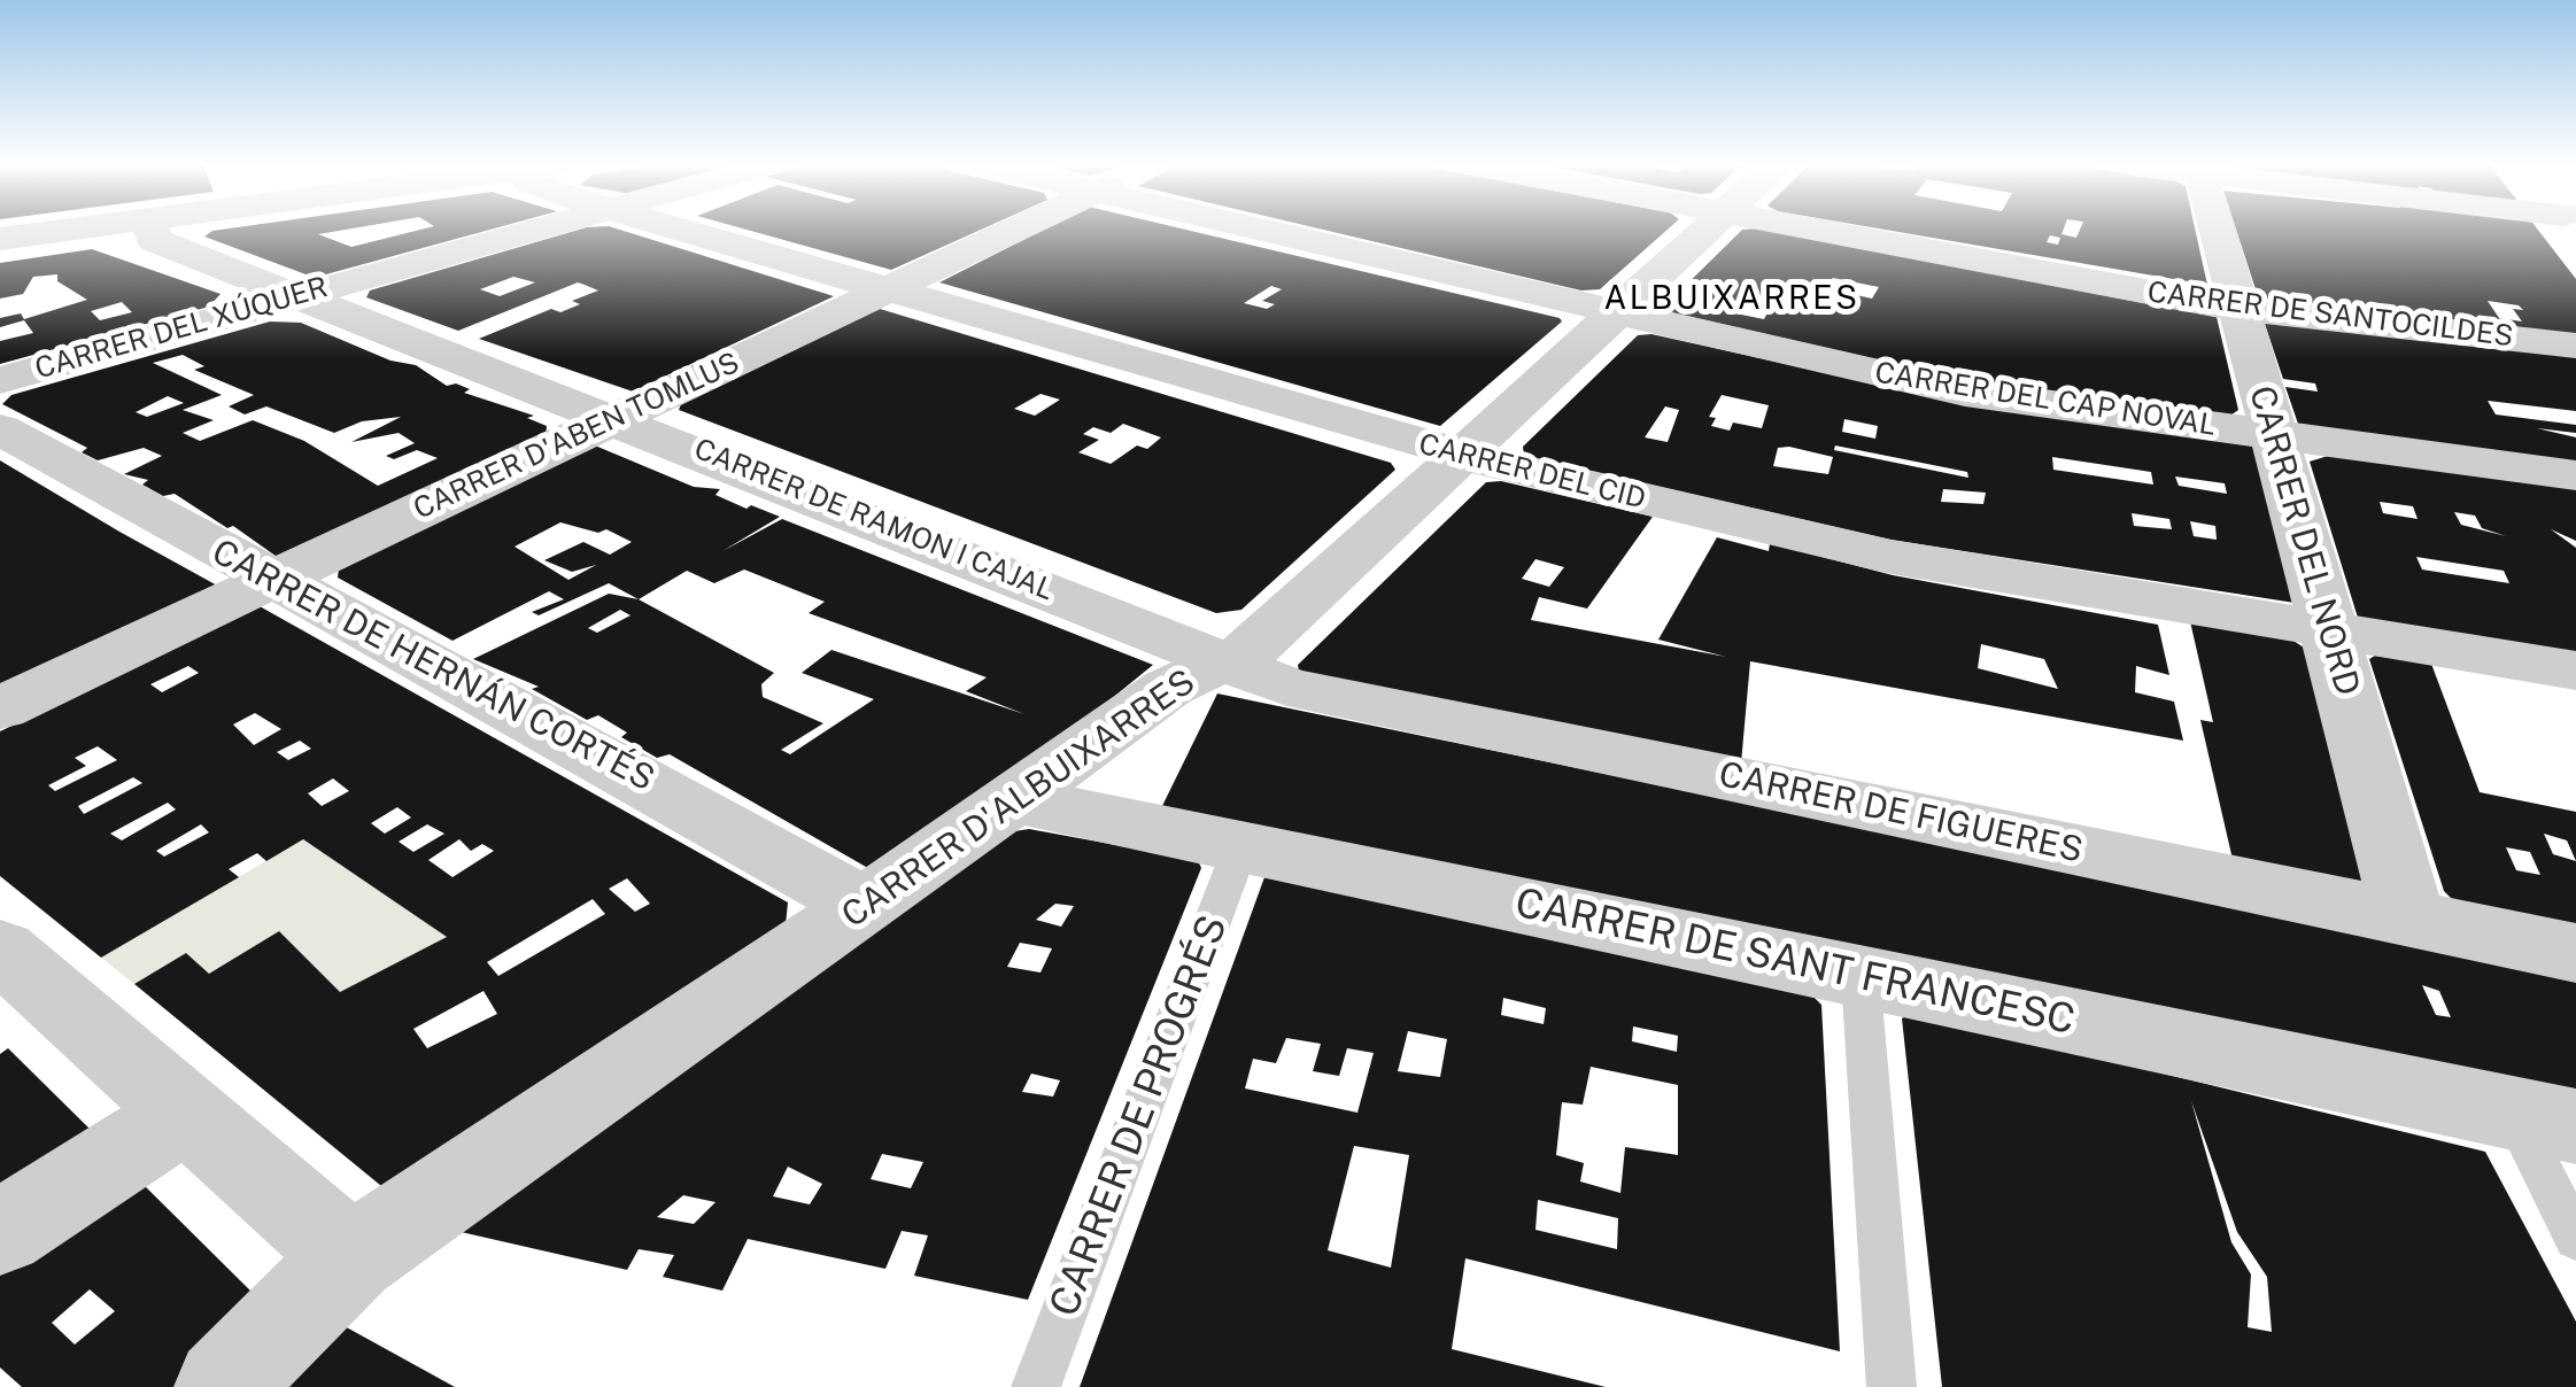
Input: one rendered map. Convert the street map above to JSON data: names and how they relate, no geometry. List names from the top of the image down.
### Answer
{
  "streets": {
    "street": [
      "CARRER DE SANTOCILDES",
      "CARRER DEL XÚQUER",
      "CARRER DEL CAP NOVAL",
      "CARRER D'ABEN TOMLUS",
      "CARRER DEL CID",
      "CARRER DE RAMON I CAJAL",
      "CARRER DEL NORD",
      "CARRER DE HERNÁN CORTÉS",
      "CARRER D'ALBUIXARRES",
      "CARRER DE FIGUERES",
      "CARRER DE SANT FRANCESC"
    ],
    "lane": ["CARRER DE PROGRÉS"]
  },
  "crossings": [
    ["CARRER DE SANTOCILDES", "CARRER DEL NORD"],
    ["CARRER DEL XÚQUER", "CARRER DE RAMON I CAJAL"],
    ["CARRER DEL CAP NOVAL", "CARRER DEL NORD"],
    ["CARRER DEL CAP NOVAL", "CARRER D'ALBUIXARRES"],
    ["CARRER D'ABEN TOMLUS", "CARRER DEL CID"],
    ["CARRER D'ABEN TOMLUS", "CARRER DE RAMON I CAJAL"],
    ["CARRER D'ABEN TOMLUS", "CARRER DE HERNÁN CORTÉS"],
    ["CARRER DEL CID", "CARRER DEL NORD"],
    ["CARRER DEL CID", "CARRER D'ALBUIXARRES"],
    ["CARRER DE RAMON I CAJAL", "CARRER D'ALBUIXARRES"],
    ["CARRER DE RAMON I CAJAL", "CARRER DE FIGUERES"],
    ["CARRER DEL NORD", "CARRER DE FIGUERES"],
    ["CARRER DE HERNÁN CORTÉS", "CARRER D'ALBUIXARRES"],
    ["CARRER D'ALBUIXARRES", "CARRER DE FIGUERES"],
    ["CARRER D'ALBUIXARRES", "CARRER DE SANT FRANCESC"],
    ["CARRER DE SANT FRANCESC", "CARRER DE PROGRÉS"]
  ],
  "districts": ["ALBUIXARRES"]
}
